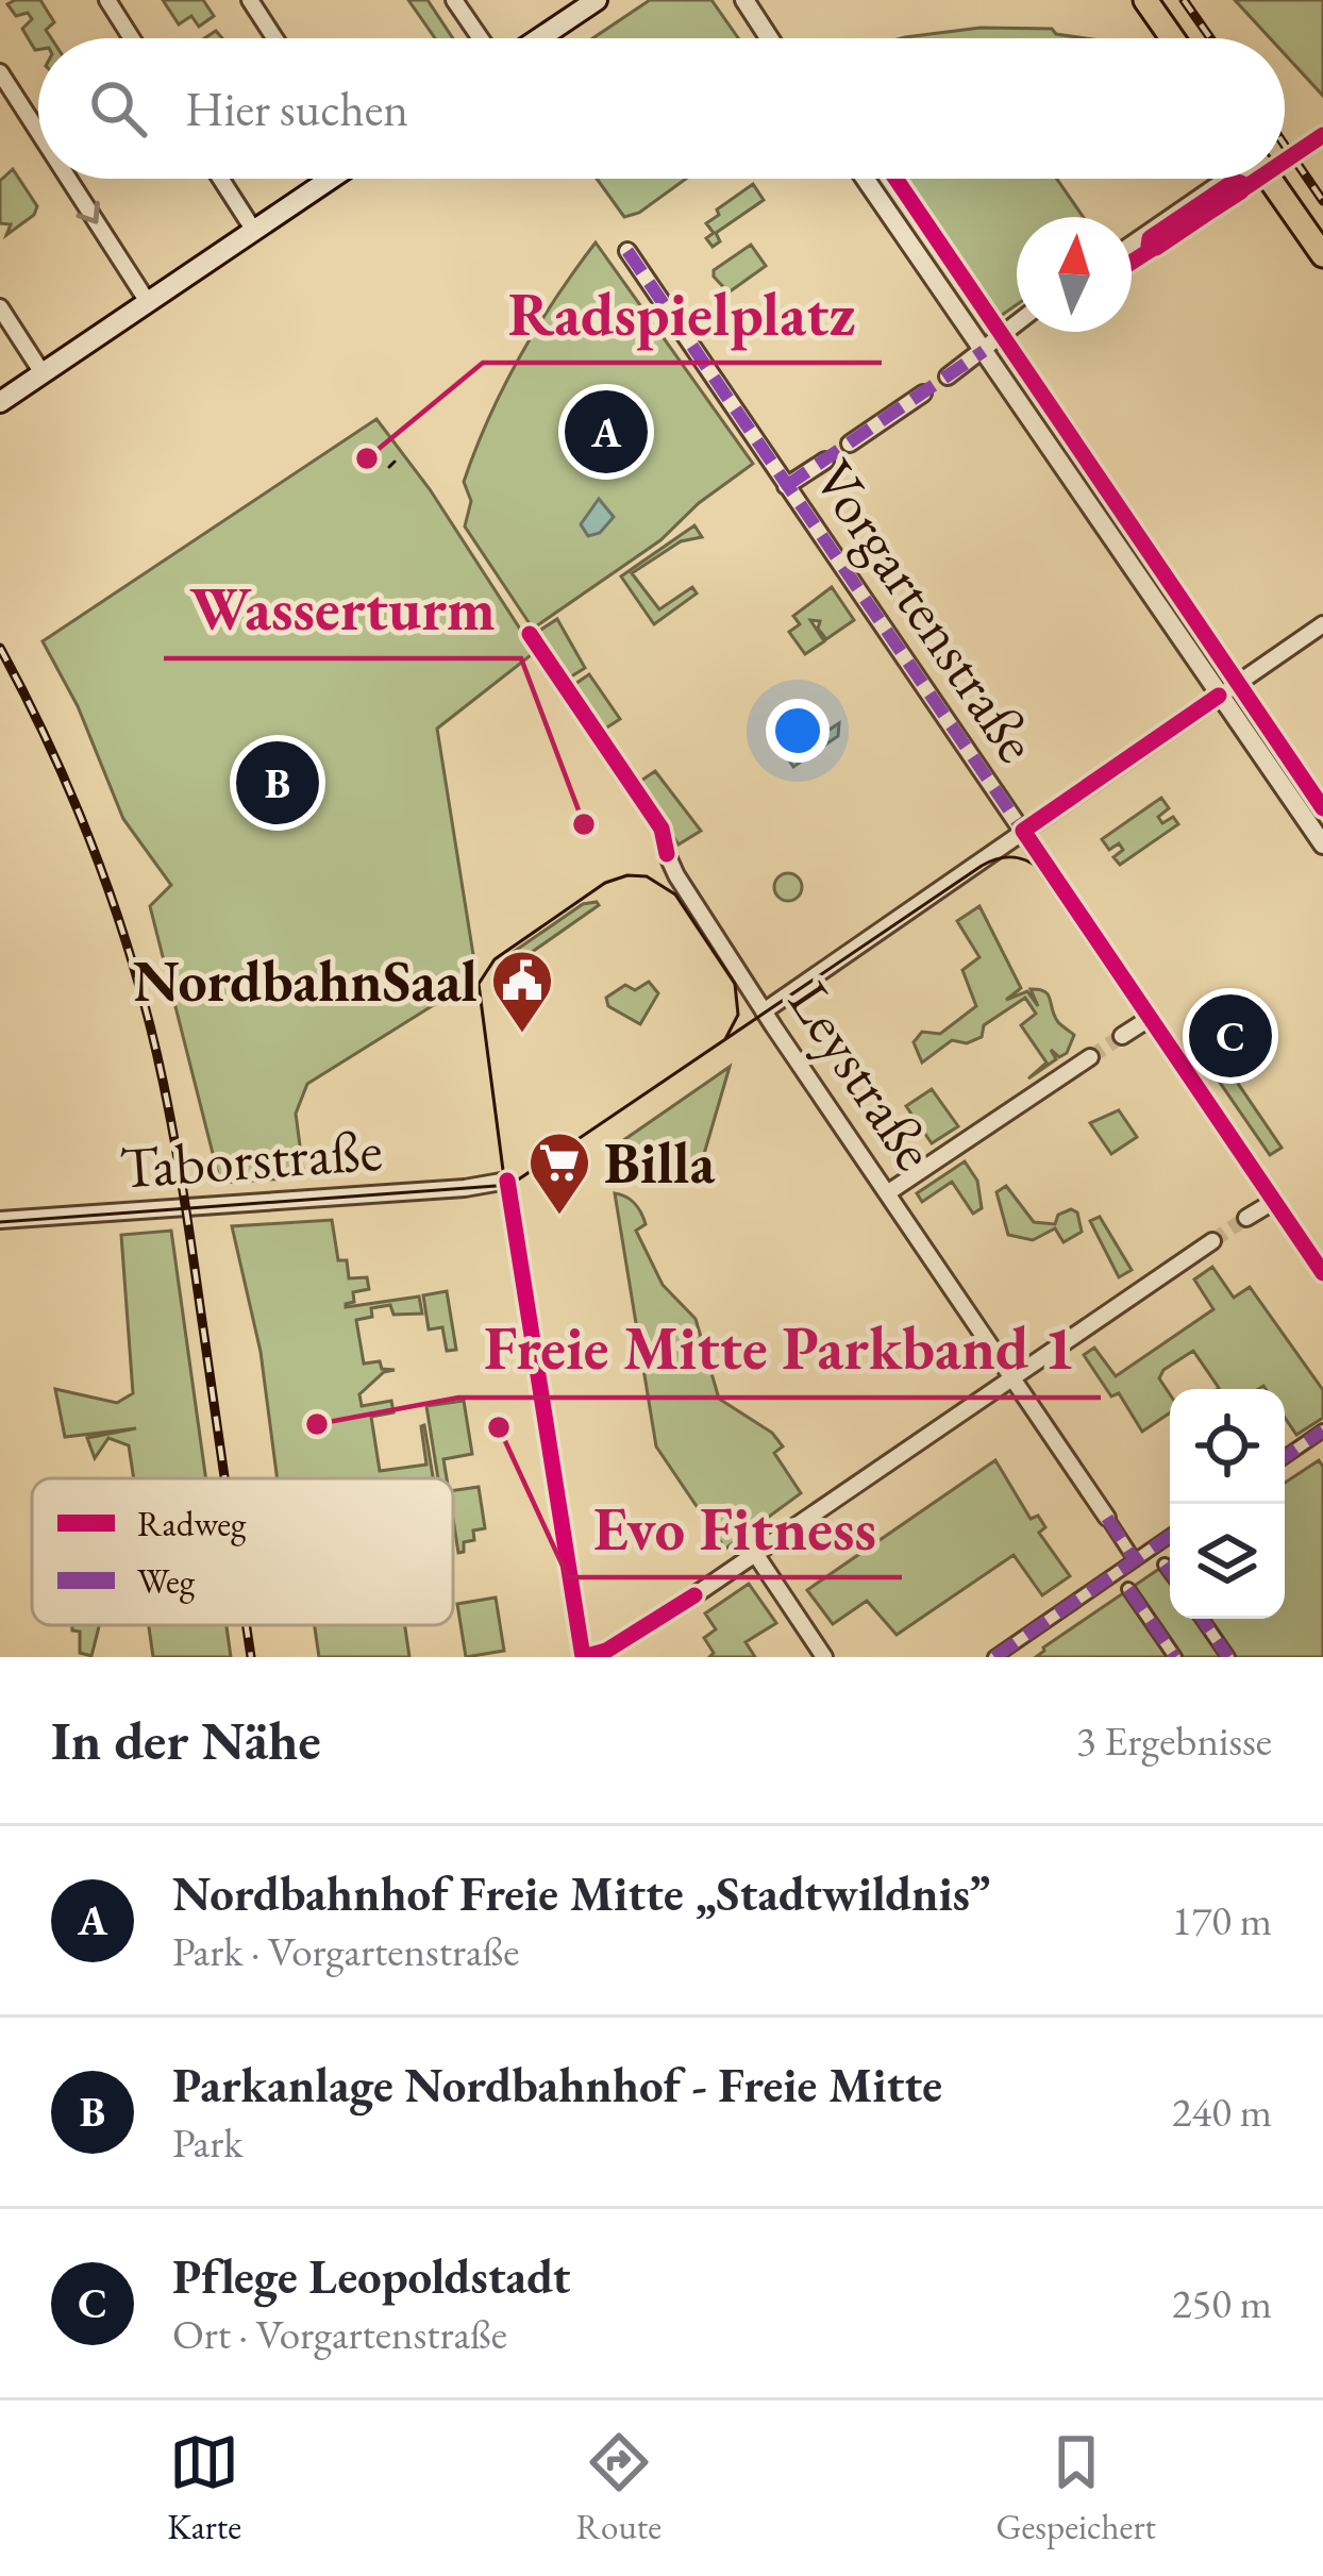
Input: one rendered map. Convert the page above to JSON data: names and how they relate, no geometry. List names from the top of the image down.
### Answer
{
  "streets": {
    "street": ["Vorgartenstraße", "Leystraße", "Taborstraße"]
  },
  "places": {
    "other": [
      "Radspielplatz",
      "Wasserturm",
      "Freie Mitte Parkband 1",
      "Evo Fitness"
    ],
    "public building": ["NordbahnSaal"],
    "supermarket": ["Billa"]
  },
  "legend": ["Radweg", "Weg"],
  "north": "top",
  "page": {
    "search": "Hier suchen",
    "pins": ["A", "B", "C"],
    "heading": ["In der Nähe", "3 Ergebnisse"],
    "list": [
      {
        "mark": "A",
        "name": "Nordbahnhof Freie Mitte „Stadtwildnis”",
        "note": "Park · Vorgartenstraße",
        "value": "170 m"
      },
      {
        "mark": "B",
        "name": "Parkanlage Nordbahnhof - Freie Mitte",
        "note": "Park",
        "value": "240 m"
      },
      {
        "mark": "C",
        "name": "Pflege Leopoldstadt",
        "note": "Ort · Vorgartenstraße",
        "value": "250 m"
      }
    ],
    "nav": ["Karte", "Route", "Gespeichert"]
  }
}
